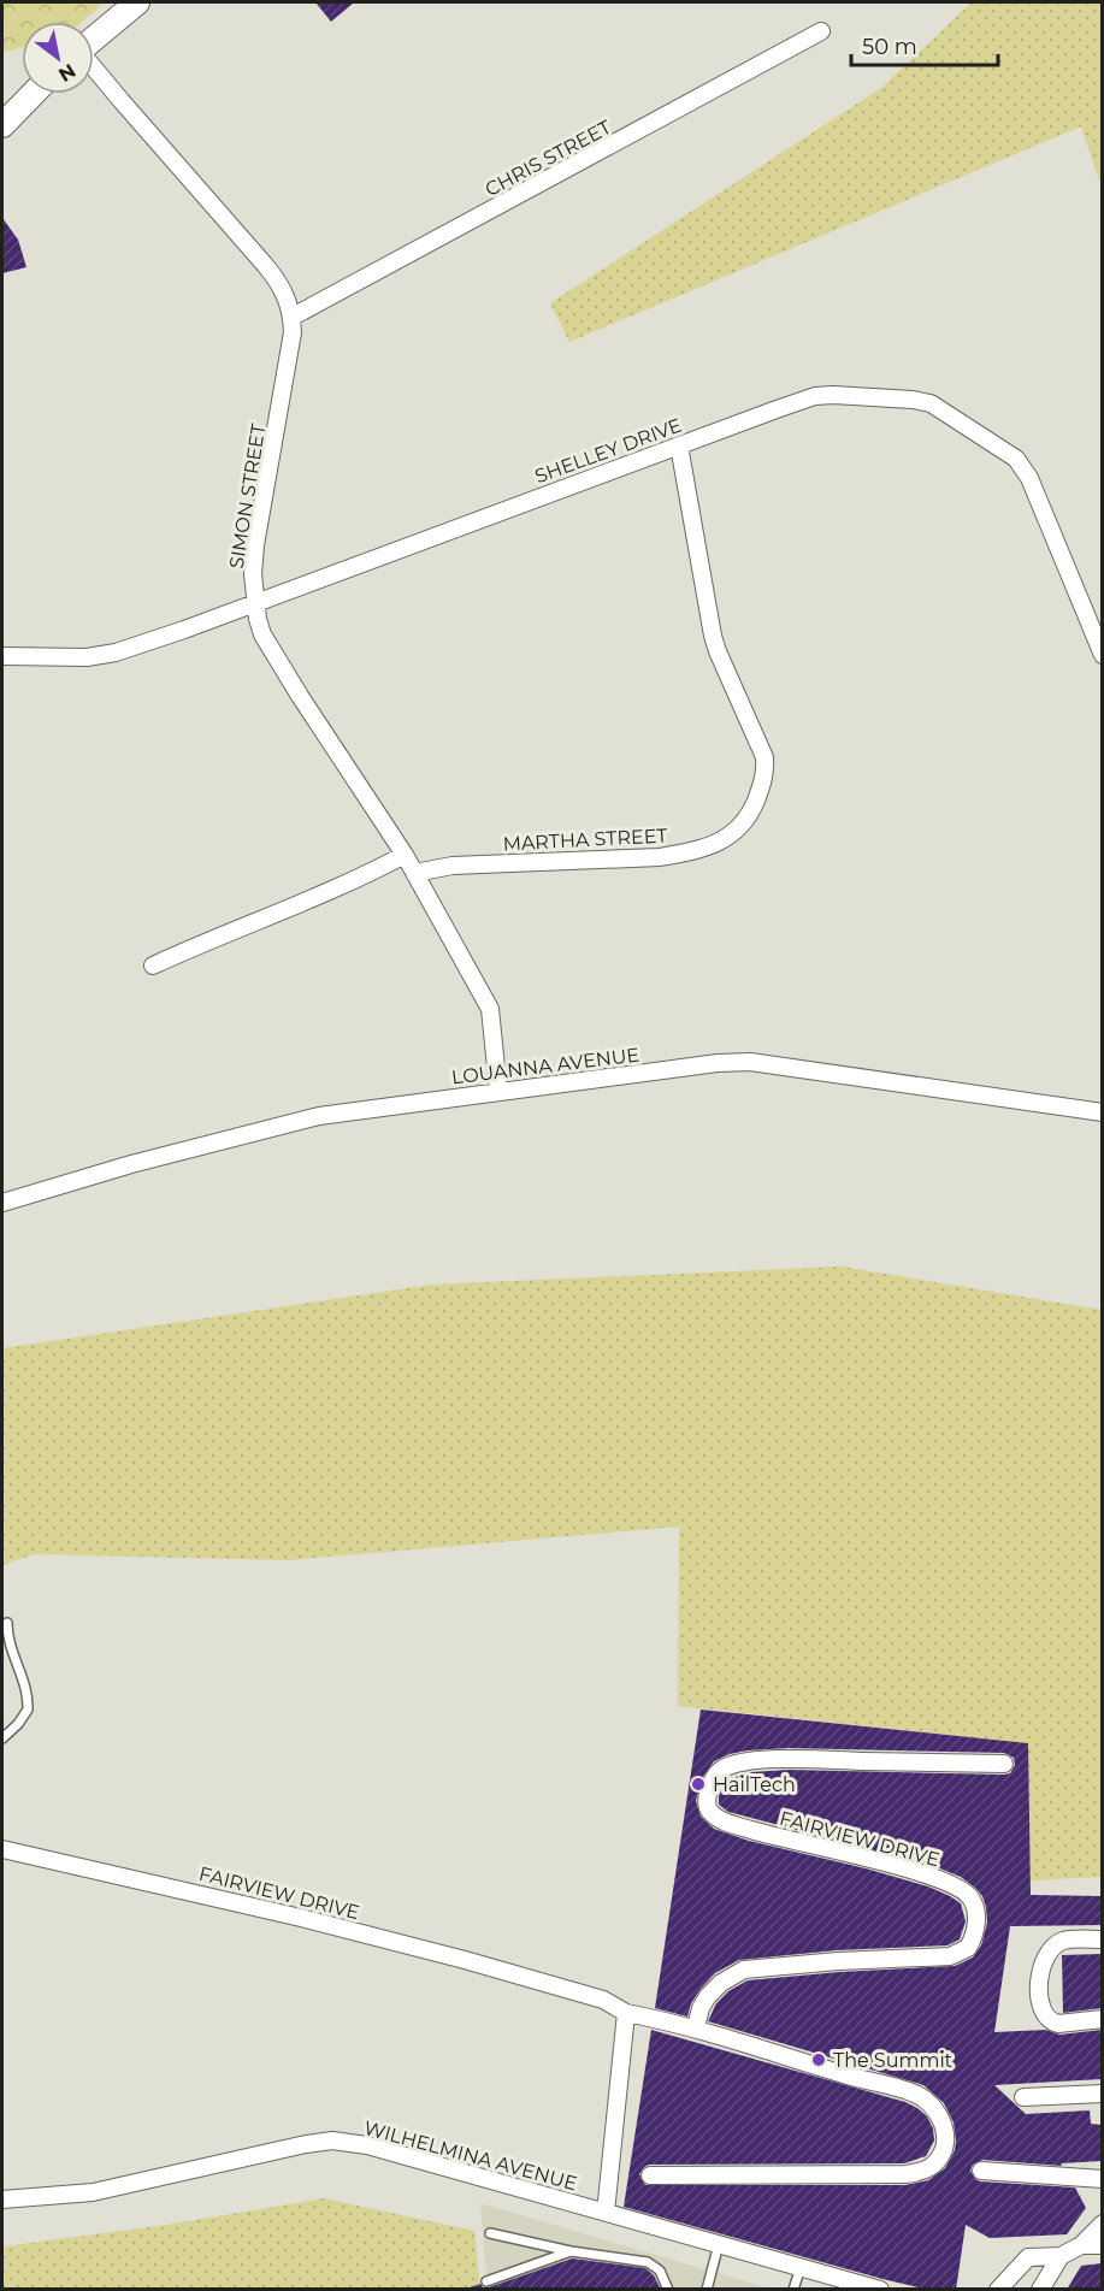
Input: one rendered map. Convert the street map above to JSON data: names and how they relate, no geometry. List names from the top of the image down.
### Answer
{
  "streets": {
    "street": [
      "CHRIS STREET",
      "SHELLEY DRIVE",
      "SIMON STREET",
      "MARTHA STREET",
      "LOUANNA AVENUE",
      "FAIRVIEW DRIVE",
      "WILHELMINA AVENUE"
    ]
  },
  "crossings": [
    ["CHRIS STREET", "SIMON STREET"],
    ["SHELLEY DRIVE", "SIMON STREET"],
    ["SHELLEY DRIVE", "MARTHA STREET"],
    ["SIMON STREET", "MARTHA STREET"],
    ["SIMON STREET", "LOUANNA AVENUE"]
  ],
  "places": ["HailTech", "The Summit"],
  "scale_bar": "50 m",
  "north": "bottom right"
}
